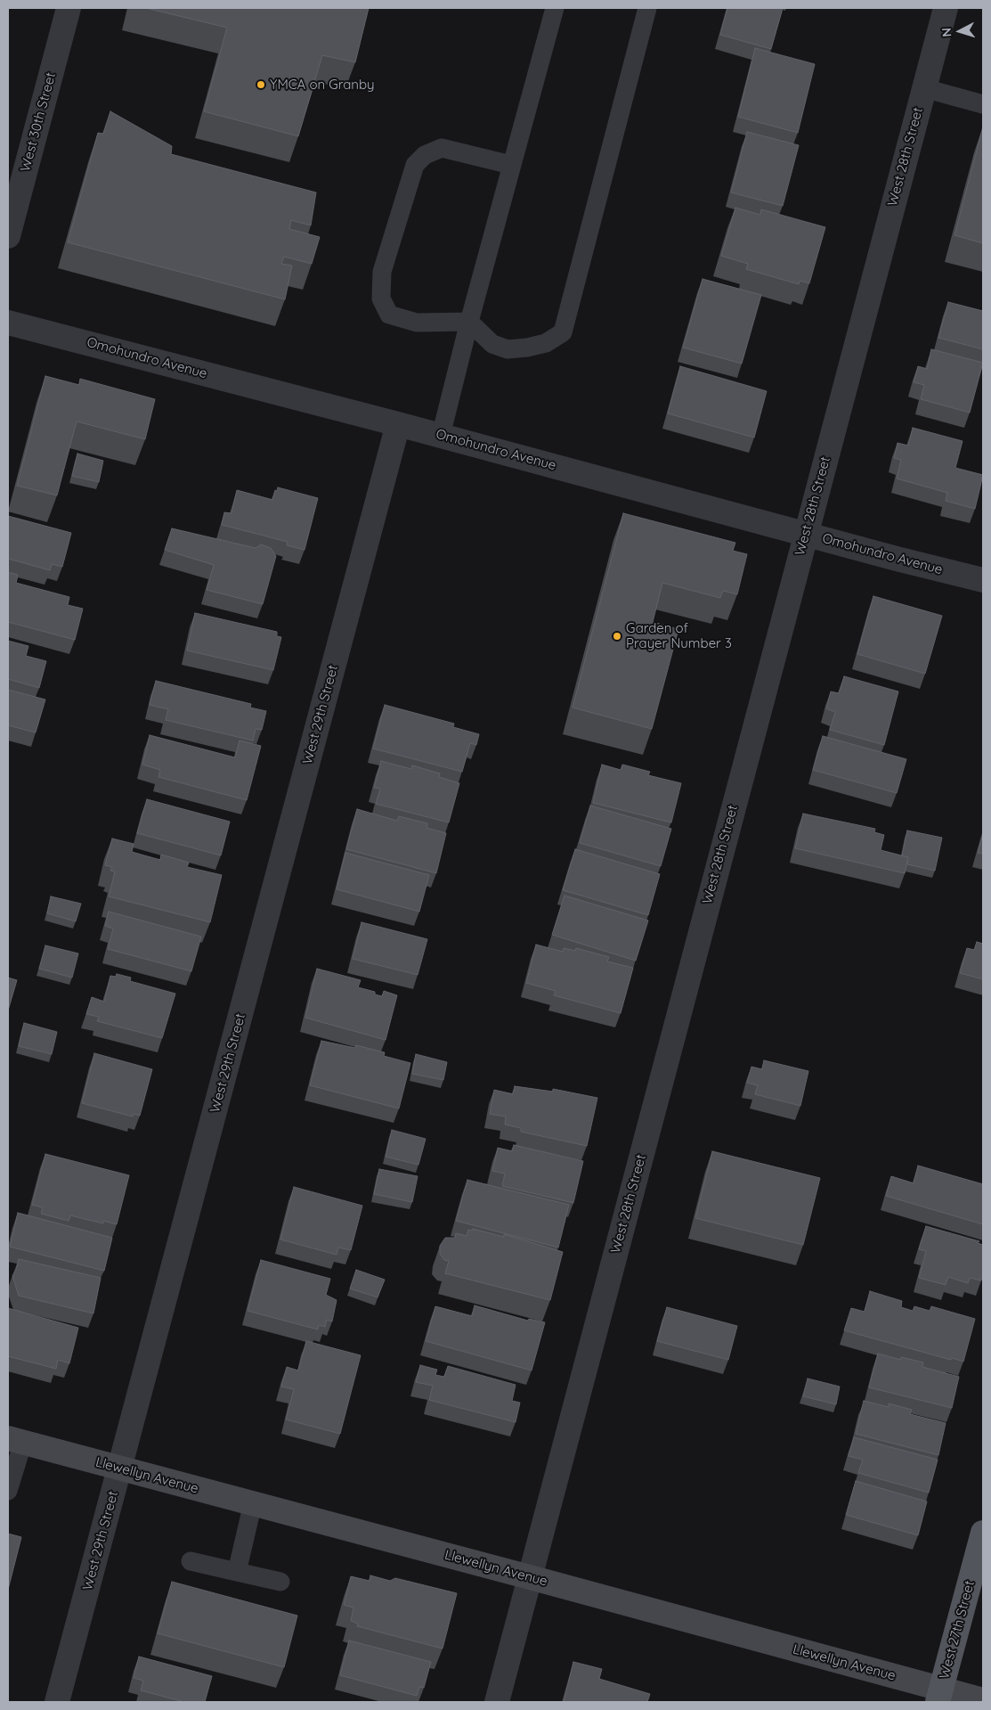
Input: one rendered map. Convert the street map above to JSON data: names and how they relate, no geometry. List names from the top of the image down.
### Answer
{
  "streets": {
    "main road": ["West 27th Street"],
    "street": [
      "West 30th Street",
      "West 28th Street",
      "Omohundro Avenue",
      "West 29th Street",
      "Llewellyn Avenue"
    ]
  },
  "crossings": [
    ["West 28th Street", "Omohundro Avenue"],
    ["West 28th Street", "Llewellyn Avenue"],
    ["Omohundro Avenue", "West 29th Street"],
    ["West 29th Street", "Llewellyn Avenue"],
    ["Llewellyn Avenue", "West 27th Street"]
  ],
  "places": ["YMCA on Granby", "Garden of Prayer Number 3"],
  "north": "left"
}
